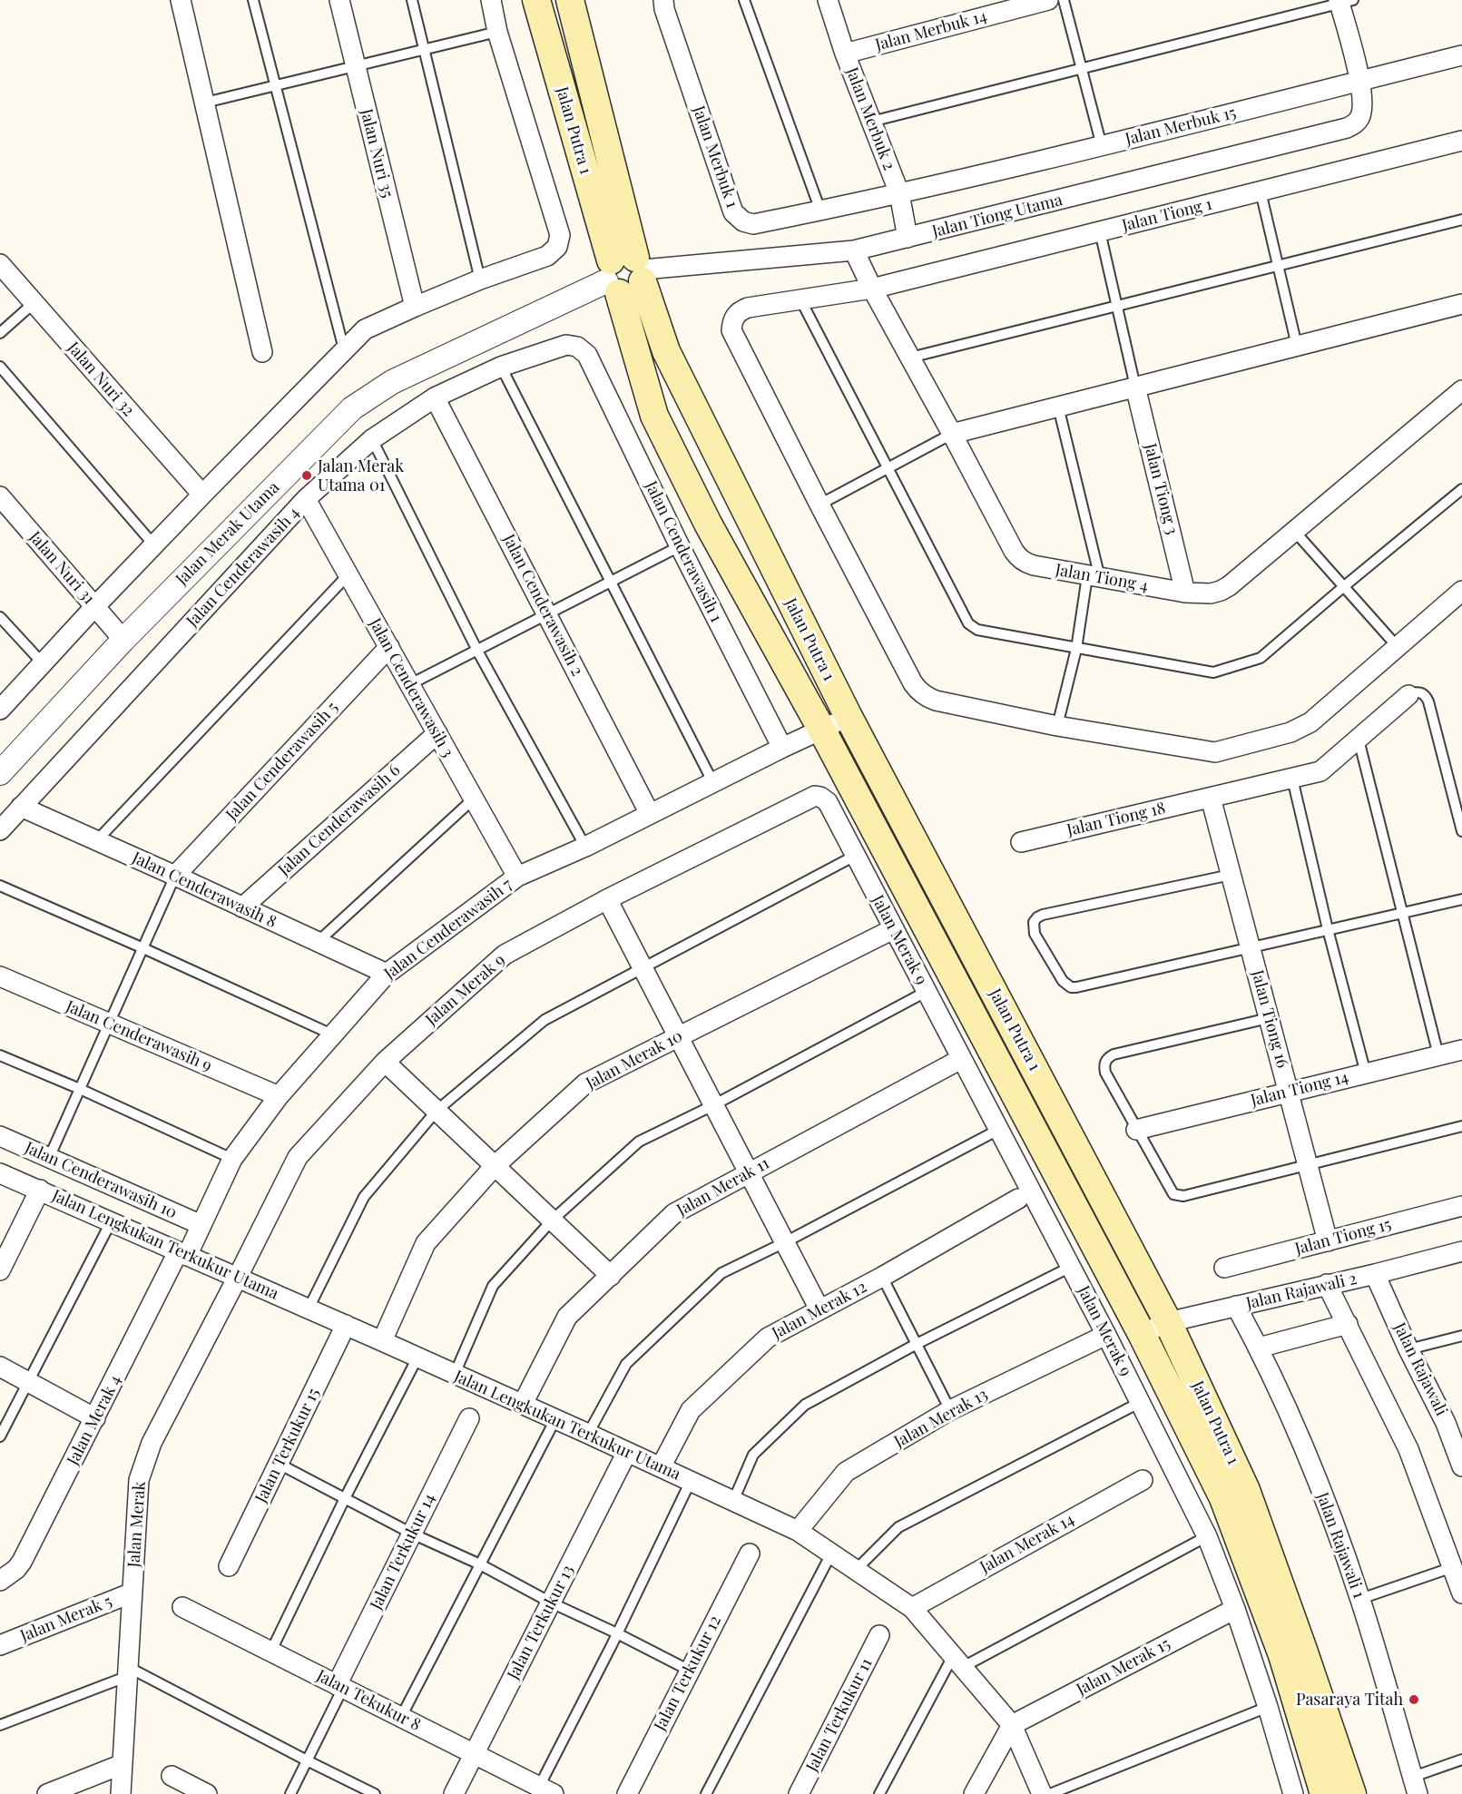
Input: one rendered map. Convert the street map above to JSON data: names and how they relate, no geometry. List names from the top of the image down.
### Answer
{
  "streets": {
    "main road": ["Jalan Putra 1"],
    "street": [
      "Jalan Merbuk 14",
      "Jalan Merbuk 2",
      "Jalan Merbuk 15",
      "Jalan Nuri 35",
      "Jalan Merbuk 1",
      "Jalan Tiong 1",
      "Jalan Tiong Utama",
      "Jalan Nuri 32",
      "Jalan Tiong 3",
      "Jalan Merak Utama",
      "Jalan Cenderawasih 1",
      "Jalan Cenderawasih 4",
      "Jalan Nuri 31",
      "Jalan Tiong 4",
      "Jalan Cenderawasih 2",
      "Jalan Cenderawasih 3",
      "Jalan Cenderawasih 5",
      "Jalan Tiong 18",
      "Jalan Cenderawasih 6",
      "Jalan Cenderawasih 8",
      "Jalan Cenderawasih 7",
      "Jalan Merak 9",
      "Jalan Tiong 16",
      "Jalan Cenderawasih 9",
      "Jalan Merak 10",
      "Jalan Tiong 14",
      "Jalan Cenderawasih 10",
      "Jalan Merak 11",
      "Jalan Tiong 15",
      "Jalan Lengkukan Terkukur Utama",
      "Jalan Rajawali 2",
      "Jalan Merak 12",
      "Jalan Rajawali",
      "Jalan Merak 13",
      "Jalan Merak 4",
      "Jalan Terkukur 15",
      "Jalan Merak",
      "Jalan Merak 14",
      "Jalan Rajawali 1",
      "Jalan Terkukur 14",
      "Jalan Merak 5",
      "Jalan Terkukur 13",
      "Jalan Merak 15",
      "Jalan Terkukur 12",
      "Jalan Tekukur 8",
      "Jalan Terkukur 11"
    ]
  },
  "crossings": [
    ["Jalan Merbuk 14", "Jalan Merbuk 2"],
    ["Jalan Merbuk 2", "Jalan Merbuk 15"],
    ["Jalan Merbuk 2", "Jalan Merbuk 1"],
    ["Jalan Merbuk 2", "Jalan Tiong Utama"],
    ["Jalan Merbuk 15", "Jalan Merbuk 1"],
    ["Jalan Merbuk 15", "Jalan Tiong Utama"],
    ["Jalan Putra 1", "Jalan Tiong Utama"],
    ["Jalan Putra 1", "Jalan Merak Utama"],
    ["Jalan Putra 1", "Jalan Cenderawasih 7"],
    ["Jalan Putra 1", "Jalan Rajawali 2"],
    ["Jalan Tiong 1", "Jalan Tiong 4"],
    ["Jalan Tiong Utama", "Jalan Merak Utama"],
    ["Jalan Tiong Utama", "Jalan Tiong 4"],
    ["Jalan Tiong 3", "Jalan Tiong 4"],
    ["Jalan Merak Utama", "Jalan Nuri 31"],
    ["Jalan Cenderawasih 1", "Jalan Cenderawasih 4"],
    ["Jalan Cenderawasih 1", "Jalan Cenderawasih 7"],
    ["Jalan Cenderawasih 4", "Jalan Cenderawasih 2"],
    ["Jalan Cenderawasih 4", "Jalan Cenderawasih 3"],
    ["Jalan Cenderawasih 4", "Jalan Cenderawasih 8"],
    ["Jalan Cenderawasih 2", "Jalan Cenderawasih 7"],
    ["Jalan Cenderawasih 3", "Jalan Cenderawasih 5"],
    ["Jalan Cenderawasih 3", "Jalan Cenderawasih 6"],
    ["Jalan Cenderawasih 3", "Jalan Cenderawasih 7"],
    ["Jalan Cenderawasih 5", "Jalan Cenderawasih 8"],
    ["Jalan Tiong 18", "Jalan Tiong 16"],
    ["Jalan Cenderawasih 6", "Jalan Cenderawasih 8"],
    ["Jalan Cenderawasih 8", "Jalan Cenderawasih 7"],
    ["Jalan Cenderawasih 7", "Jalan Cenderawasih 9"],
    ["Jalan Cenderawasih 7", "Jalan Cenderawasih 10"],
    ["Jalan Cenderawasih 7", "Jalan Lengkukan Terkukur Utama"],
    ["Jalan Cenderawasih 7", "Jalan Merak 4"],
    ["Jalan Merak 9", "Jalan Merak 10"],
    ["Jalan Merak 9", "Jalan Merak 11"],
    ["Jalan Merak 9", "Jalan Lengkukan Terkukur Utama"],
    ["Jalan Merak 9", "Jalan Merak 13"],
    ["Jalan Merak 9", "Jalan Merak"],
    ["Jalan Merak 9", "Jalan Merak 15"],
    ["Jalan Tiong 16", "Jalan Tiong 14"],
    ["Jalan Tiong 16", "Jalan Tiong 15"],
    ["Jalan Merak 10", "Jalan Lengkukan Terkukur Utama"],
    ["Jalan Merak 11", "Jalan Lengkukan Terkukur Utama"],
    ["Jalan Lengkukan Terkukur Utama", "Jalan Merak 12"],
    ["Jalan Lengkukan Terkukur Utama", "Jalan Merak 13"],
    ["Jalan Lengkukan Terkukur Utama", "Jalan Merak 4"],
    ["Jalan Lengkukan Terkukur Utama", "Jalan Terkukur 15"],
    ["Jalan Lengkukan Terkukur Utama", "Jalan Merak"],
    ["Jalan Lengkukan Terkukur Utama", "Jalan Merak 14"],
    ["Jalan Lengkukan Terkukur Utama", "Jalan Terkukur 13"],
    ["Jalan Lengkukan Terkukur Utama", "Jalan Merak 15"],
    ["Jalan Rajawali 2", "Jalan Rajawali"],
    ["Jalan Rajawali 2", "Jalan Rajawali 1"],
    ["Jalan Merak", "Jalan Merak 5"],
    ["Jalan Terkukur 14", "Jalan Tekukur 8"],
    ["Jalan Terkukur 13", "Jalan Tekukur 8"]
  ],
  "places": ["Jalan Merak Utama 01", "Pasaraya Titah"]
}
